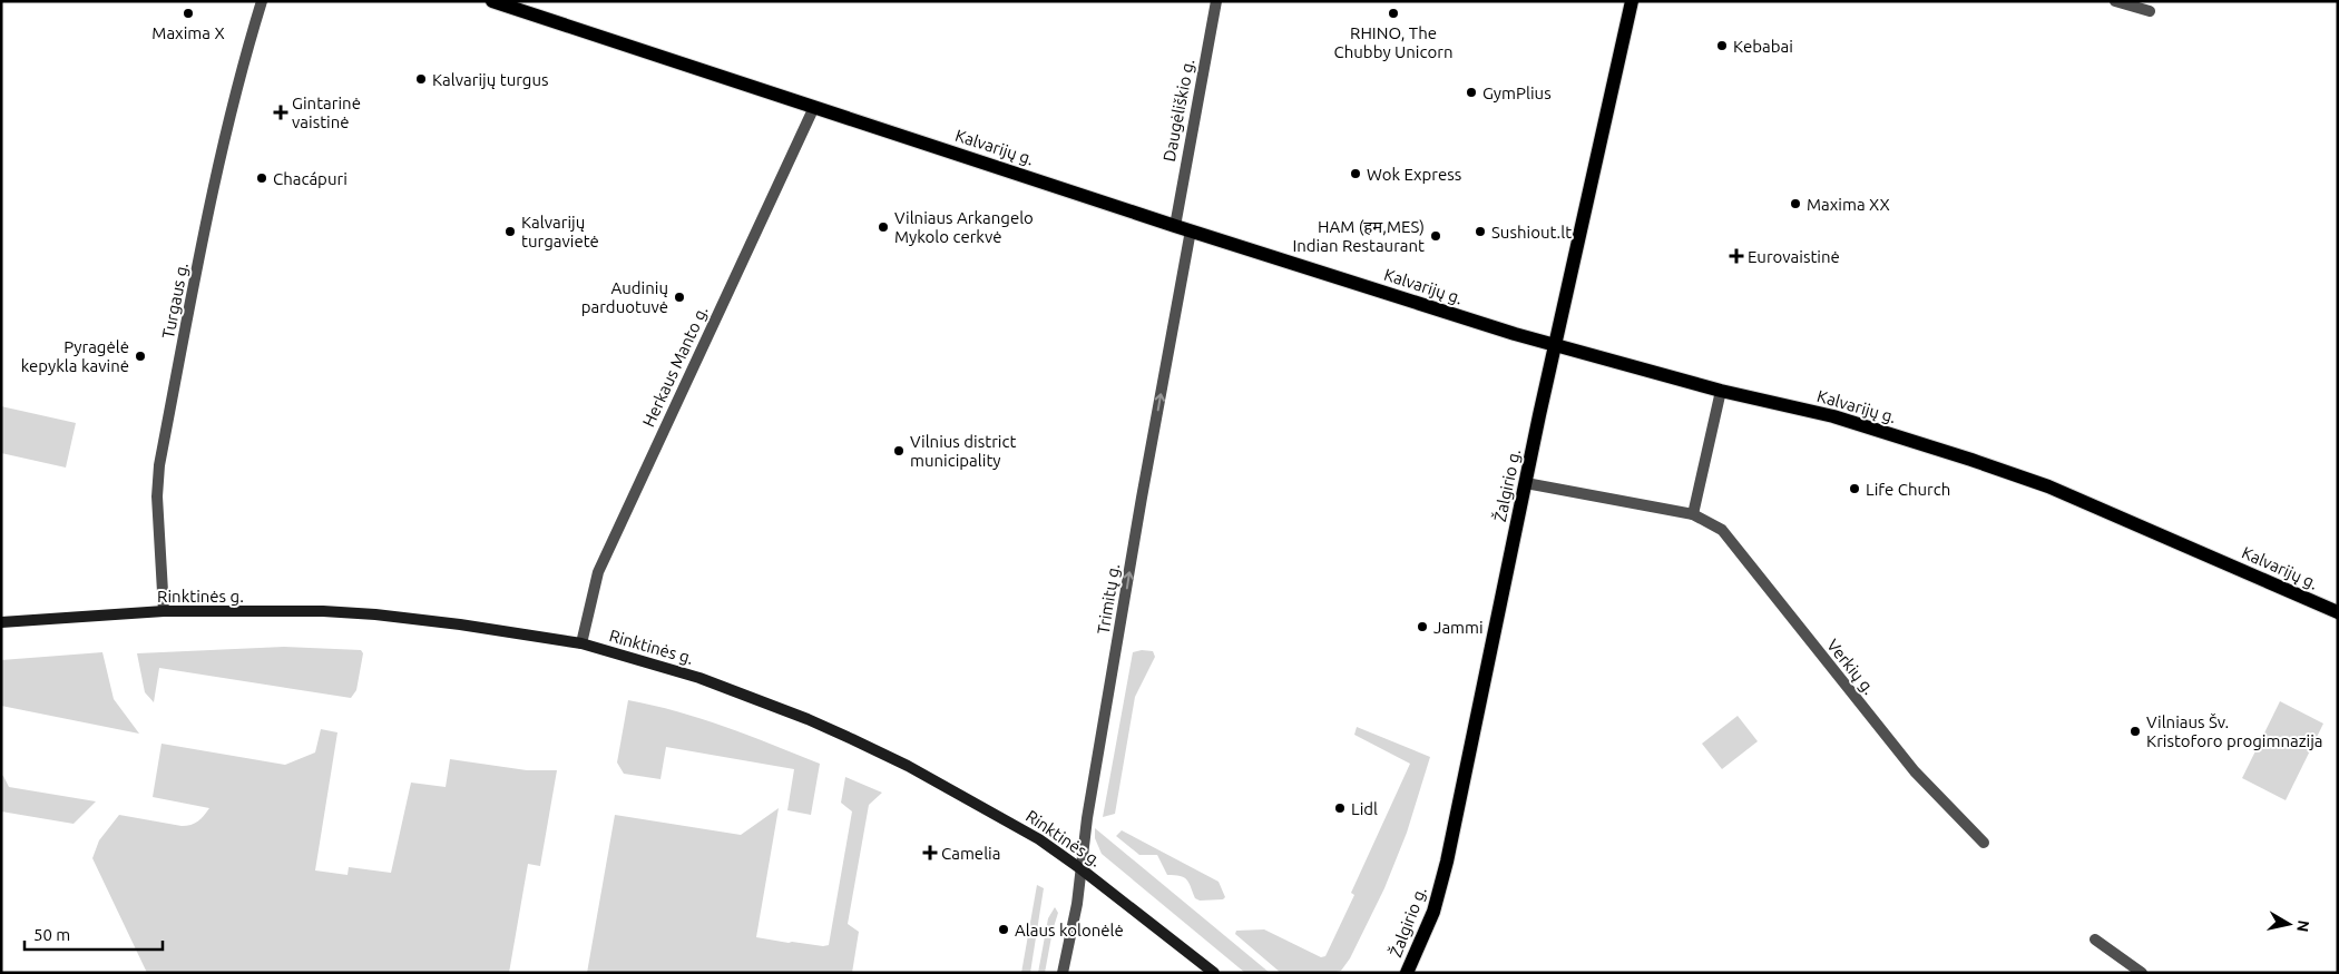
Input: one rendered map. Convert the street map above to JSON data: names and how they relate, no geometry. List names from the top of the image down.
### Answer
{
  "streets": {
    "main road": ["Kalvarijų g.", "Žalgirio g.", "Rinktinės g."],
    "street": [
      "Daugėliškio g.",
      "Turgaus g.",
      "Herkaus Manto g.",
      "Trimitų g.",
      "Verkių g."
    ]
  },
  "crossings": [
    ["Daugėliškio g.", "Kalvarijų g."],
    ["Kalvarijų g.", "Herkaus Manto g."],
    ["Kalvarijų g.", "Žalgirio g."],
    ["Kalvarijų g.", "Trimitų g."],
    ["Turgaus g.", "Rinktinės g."],
    ["Herkaus Manto g.", "Rinktinės g."],
    ["Žalgirio g.", "Verkių g."],
    ["Rinktinės g.", "Trimitų g."]
  ],
  "one_way": ["Trimitų g."],
  "places": {
    "other": [
      "Maxima X",
      "RHINO, The Chubby Unicorn",
      "Kebabai",
      "Kalvarijų turgus",
      "GymPlius",
      "Wok Express",
      "Chacápuri",
      "Maxima XX",
      "Vilniaus Arkangelo Mykolo cerkvė",
      "Kalvarijų turgavietė",
      "Sushiout.lt",
      "HAM (हम,MES) Indian Restaurant",
      "Audinių parduotuvė",
      "Pyragėlė kepykla kavinė",
      "Vilnius district municipality",
      "Life Church",
      "Jammi",
      "Vilniaus Šv. Kristoforo progimnazija",
      "Lidl",
      "Alaus kolonėlė"
    ],
    "health": ["Gintarinė vaistinė", "Eurovaistinė", "Camelia"]
  },
  "scale_bar": "50 m",
  "north": "right"
}
